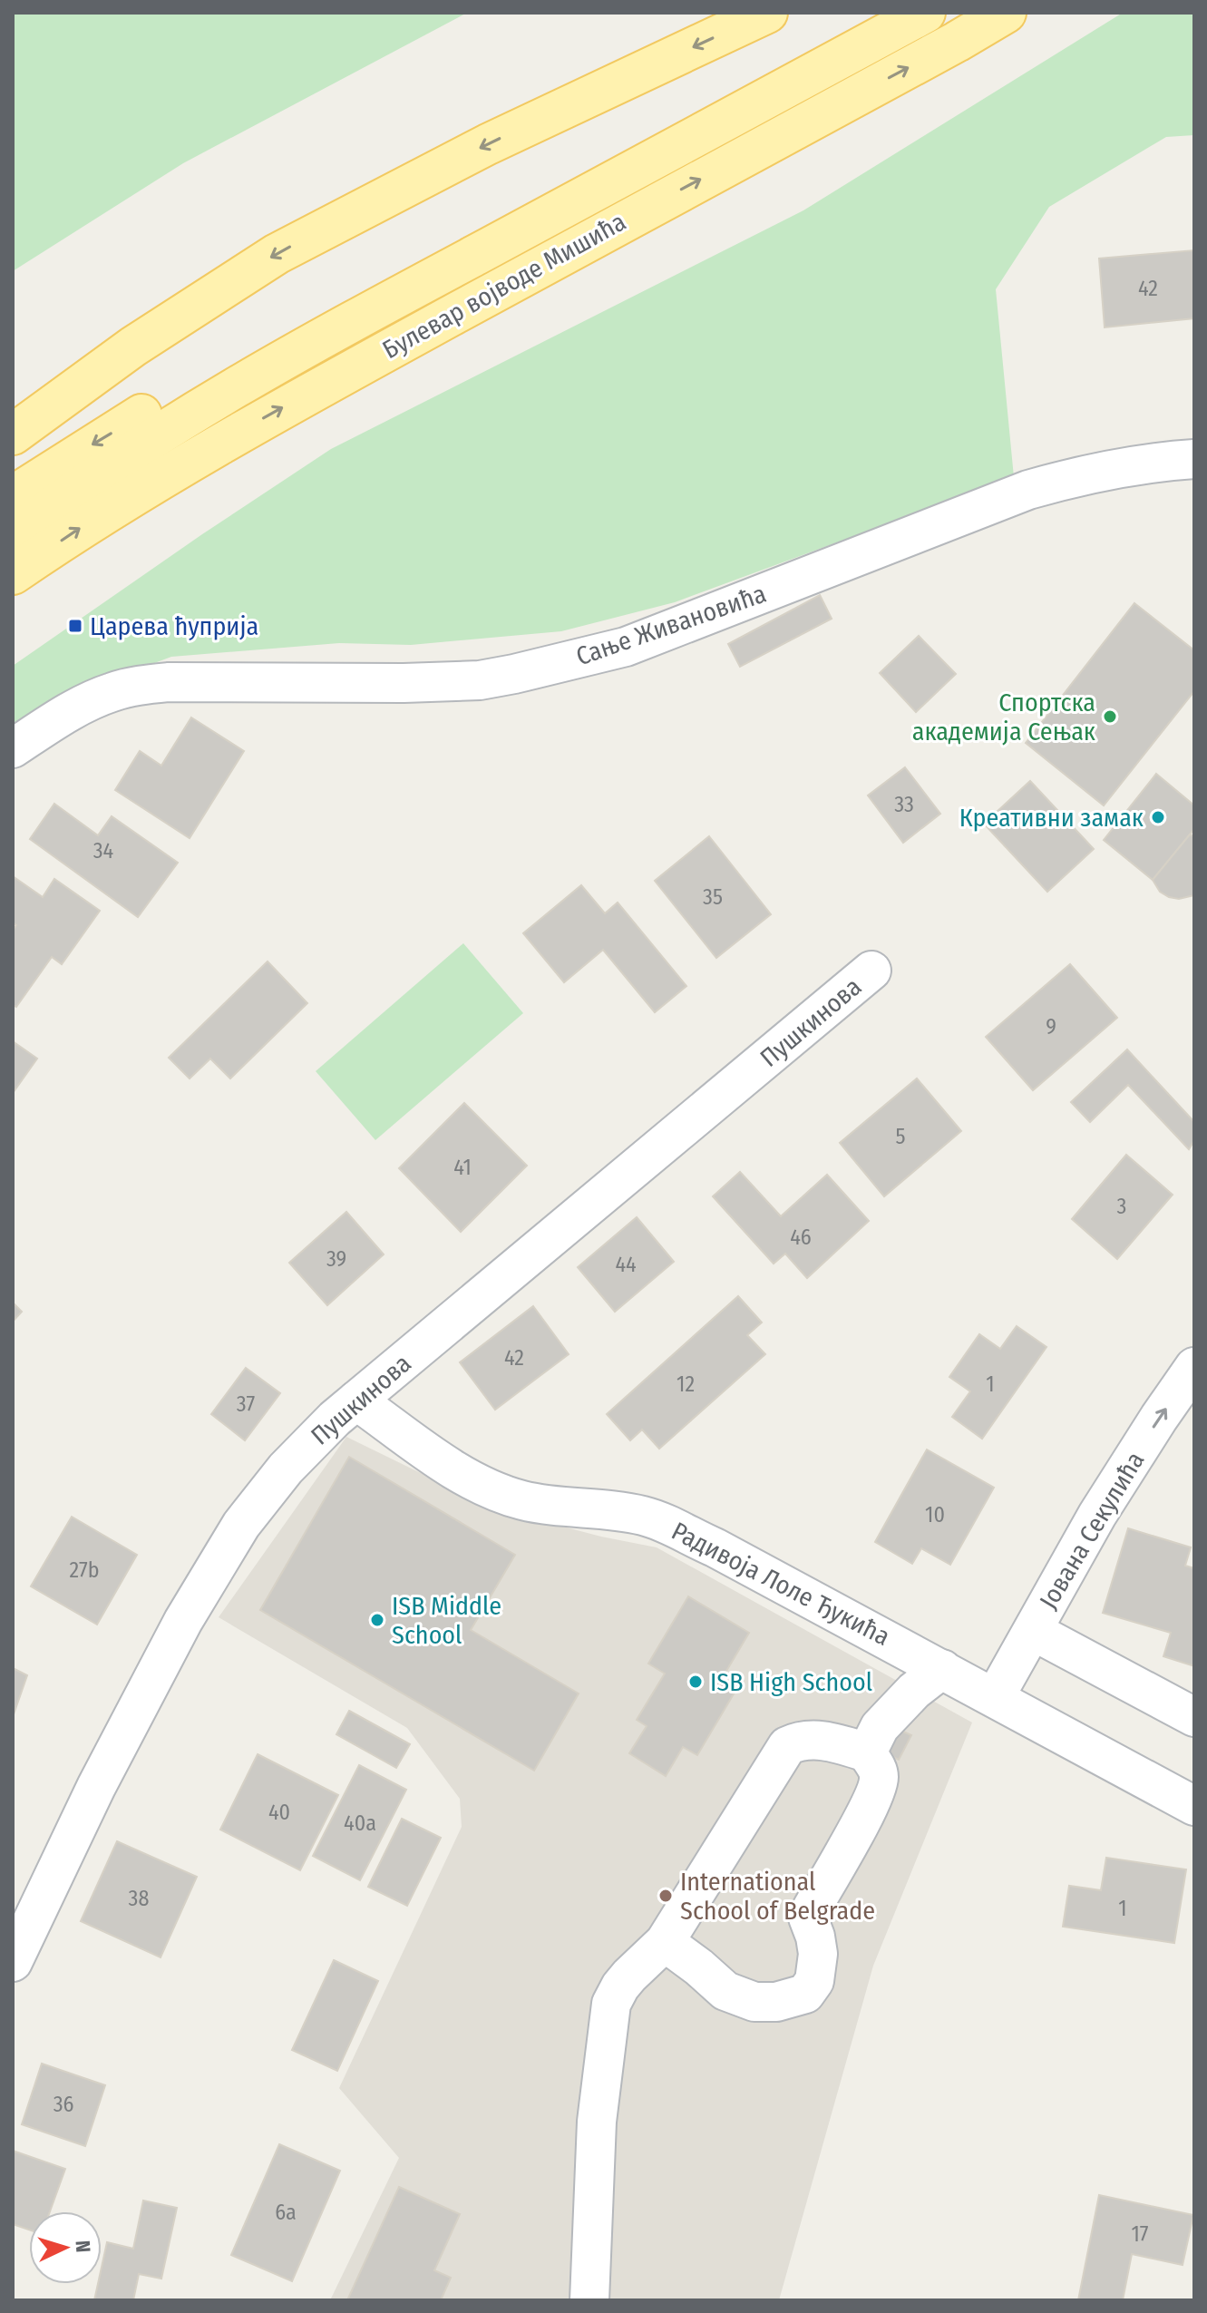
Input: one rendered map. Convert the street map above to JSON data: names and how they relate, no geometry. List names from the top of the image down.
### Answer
{
  "streets": {
    "main road": ["Булевар војводе Мишића"],
    "street": [
      "Сање Живановића",
      "Пушкинова",
      "Јована Секулића",
      "Радивоја Лоле Ђукића"
    ]
  },
  "crossings": [
    ["Пушкинова", "Радивоја Лоле Ђукића"],
    ["Јована Секулића", "Радивоја Лоле Ђукића"]
  ],
  "one_way": ["Јована Секулића"],
  "places": {
    "transit": ["Царева ћуприја"],
    "other": [
      "Спортска академија Сењак",
      "Креативни замак",
      "ISB Middle School",
      "ISB High School",
      "International School of Belgrade"
    ]
  },
  "house_numbers": [
    "42",
    "33",
    "34",
    "35",
    "9",
    "5",
    "41",
    "3",
    "46",
    "39",
    "44",
    "42",
    "12",
    "1",
    "37",
    "10",
    "27b",
    "40",
    "40a",
    "38",
    "1",
    "36",
    "6a",
    "17"
  ],
  "north": "right"
}
